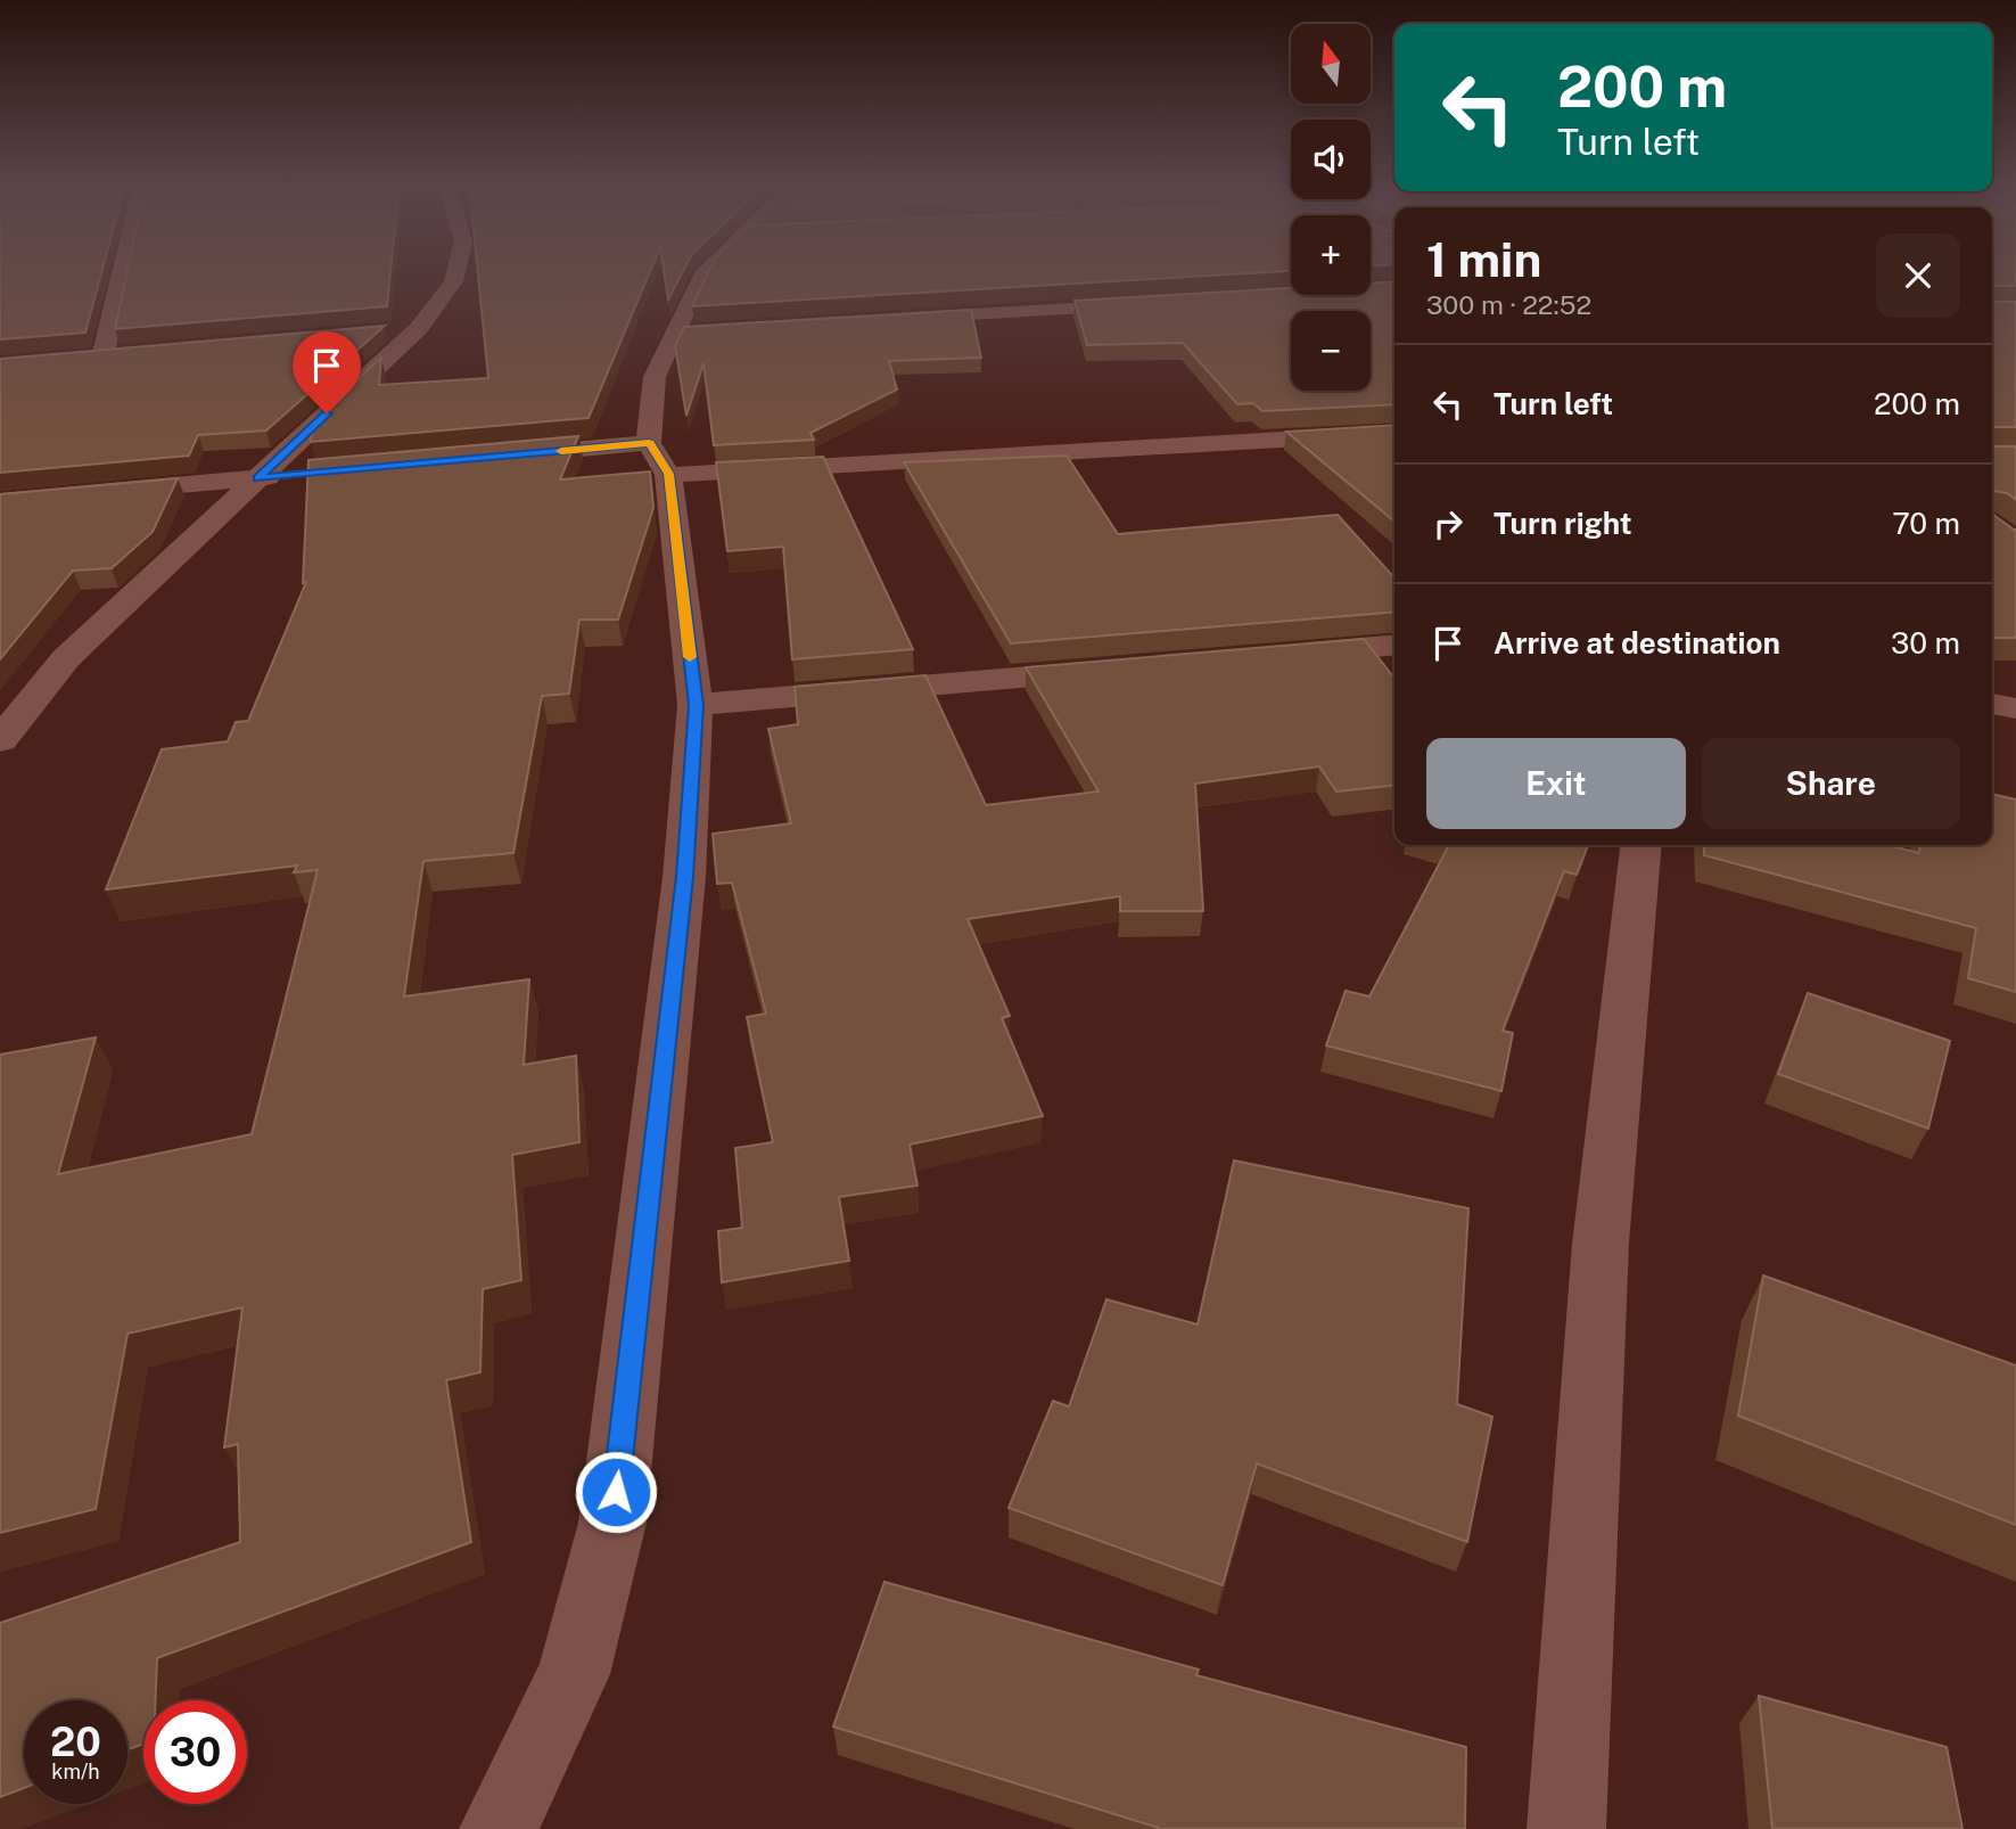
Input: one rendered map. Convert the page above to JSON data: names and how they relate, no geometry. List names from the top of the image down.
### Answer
{
  "north": "top",
  "page": {
    "map_buttons": ["+", "−"],
    "turn": ["200 m", "Turn left"],
    "heading": ["1 min", "300 m · 22:52"],
    "list": [
      {
        "name": "Turn left",
        "value": "200 m"
      },
      {
        "name": "Turn right",
        "value": "70 m"
      },
      {
        "name": "Arrive at destination",
        "value": "30 m"
      }
    ],
    "buttons": ["Exit", "Share"],
    "speed": "20 km/h",
    "limit": "30"
  }
}
